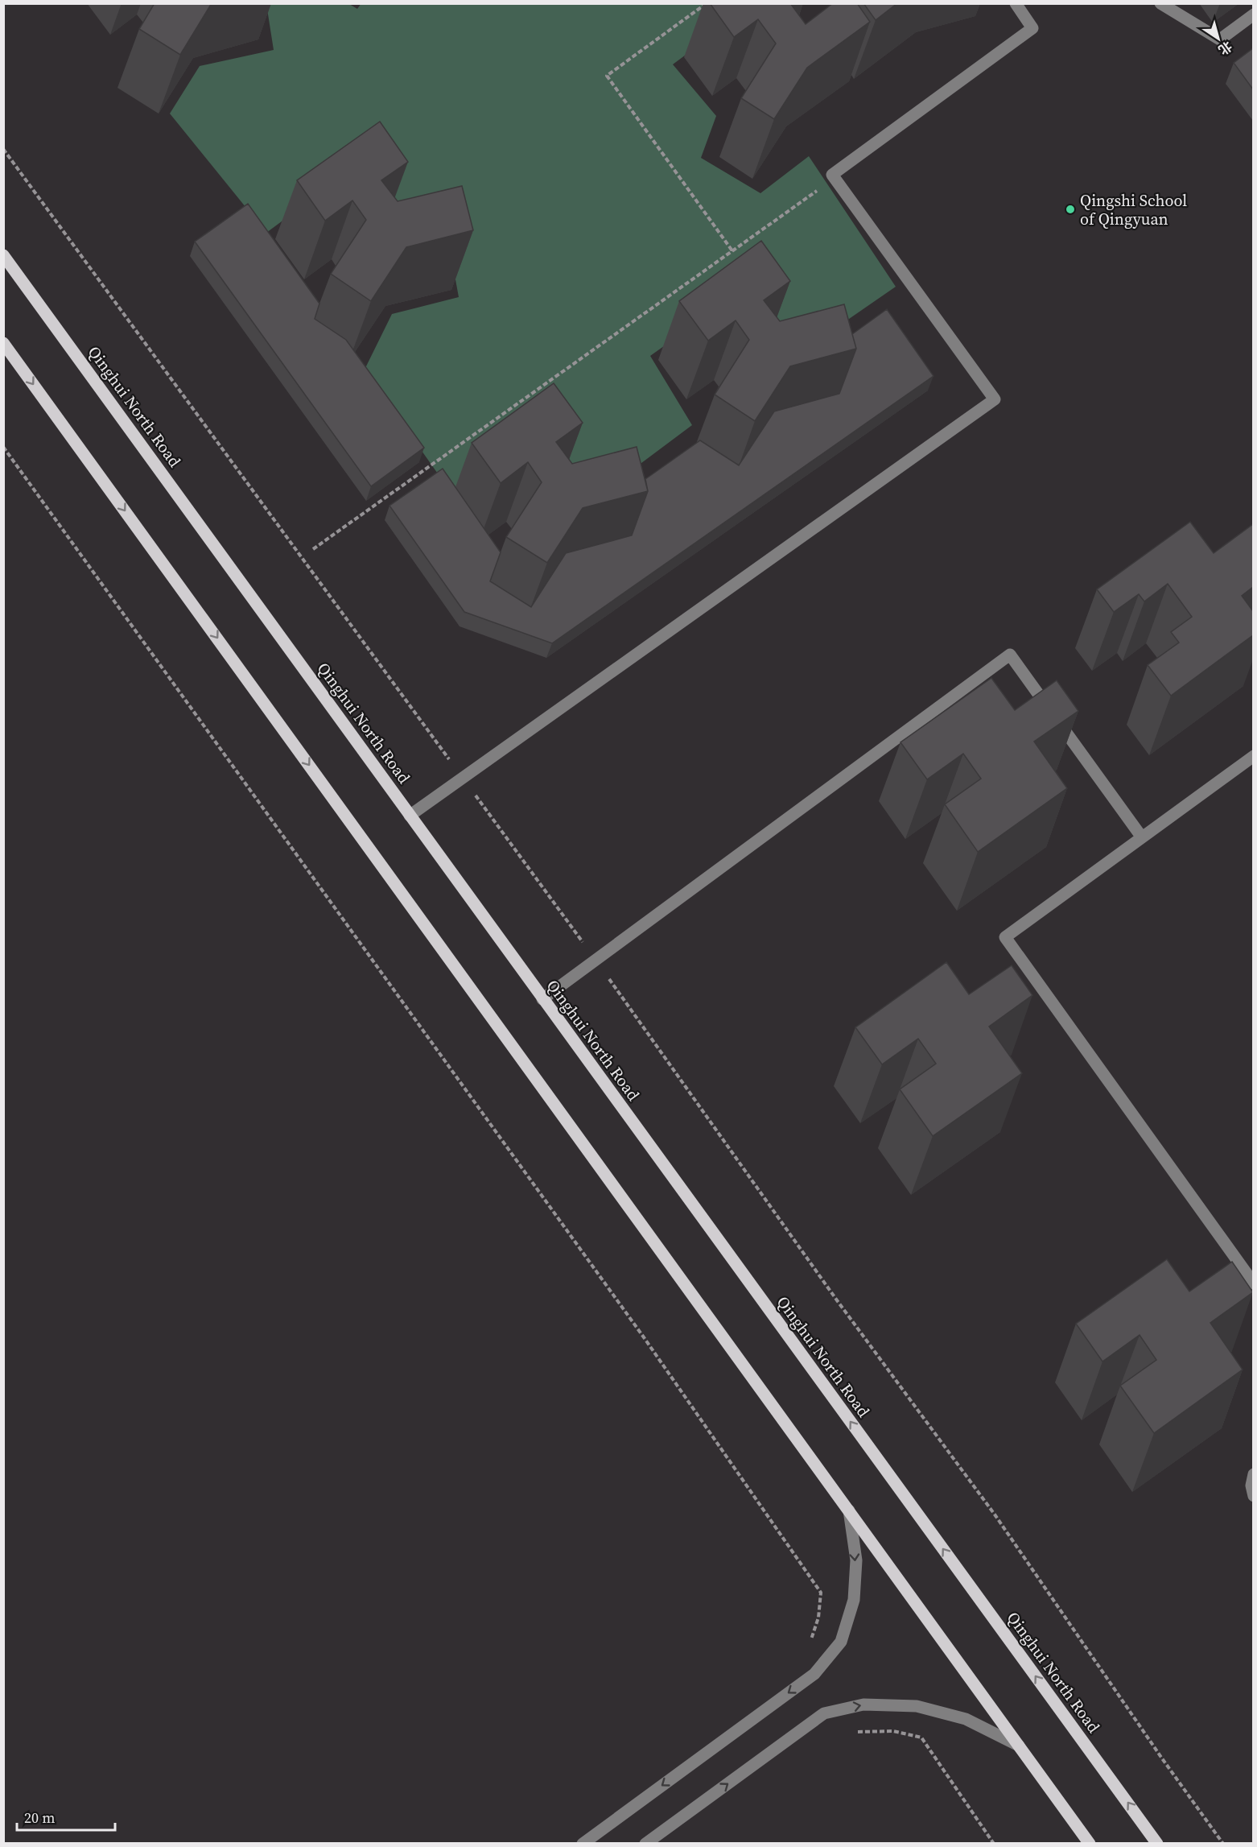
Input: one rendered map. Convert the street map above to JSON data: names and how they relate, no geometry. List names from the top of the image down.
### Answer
{
  "streets": {
    "main road": ["Qinghui North Road"]
  },
  "places": ["Qingshi School of Qingyuan"],
  "scale_bar": "20 m",
  "north": "bottom right"
}
